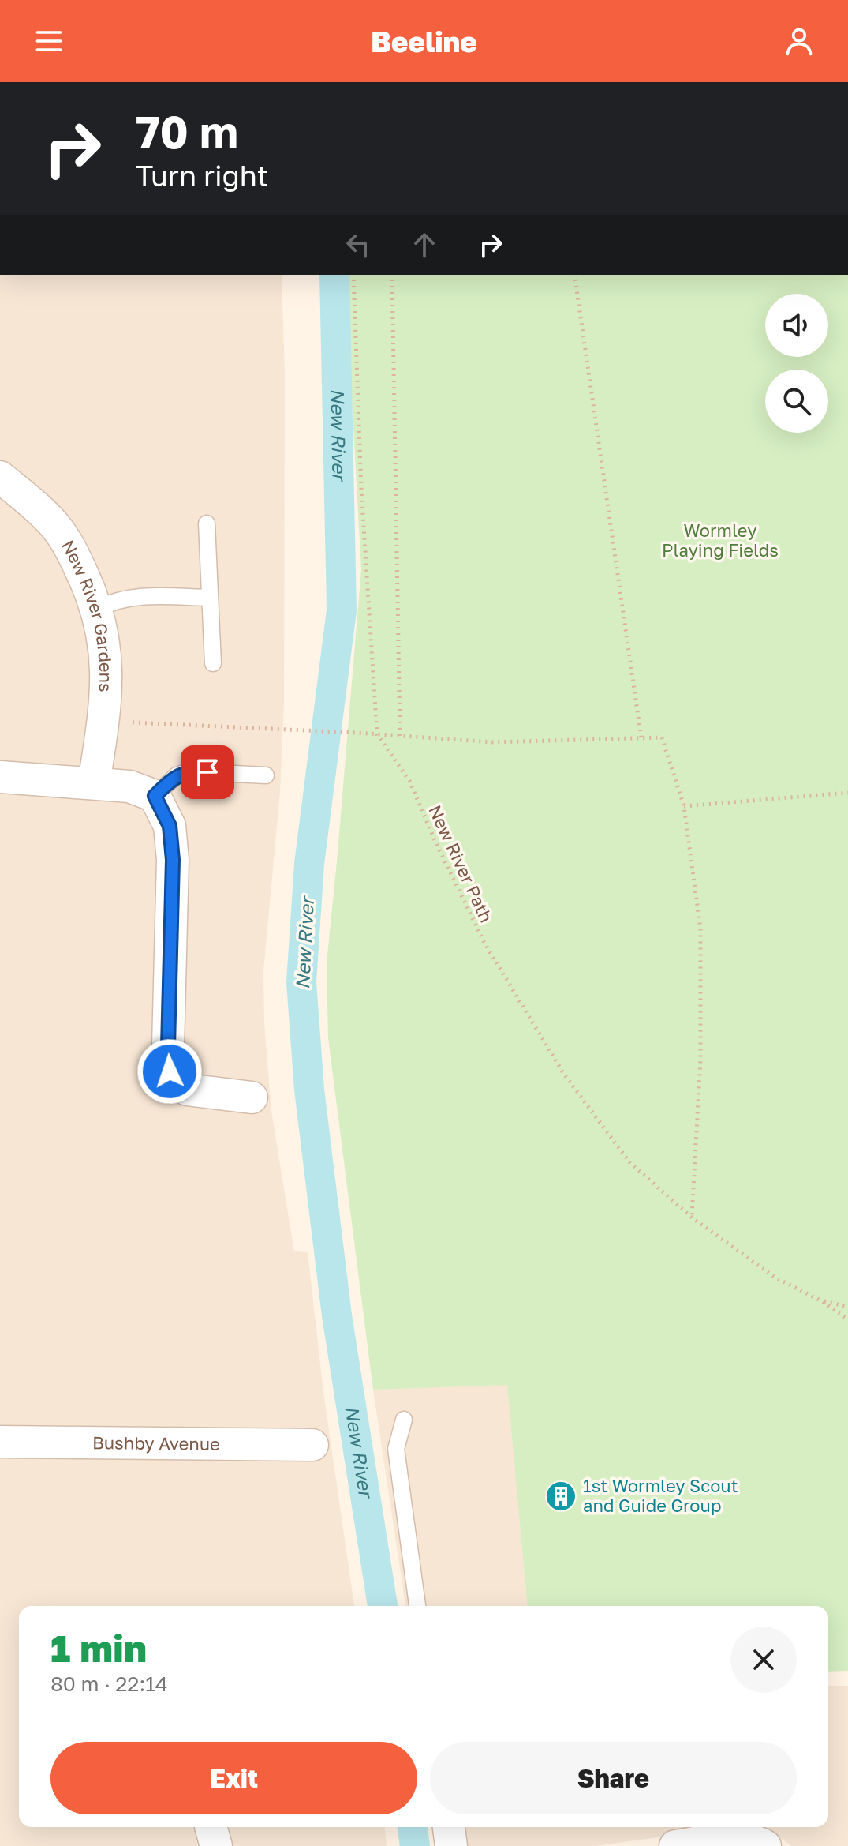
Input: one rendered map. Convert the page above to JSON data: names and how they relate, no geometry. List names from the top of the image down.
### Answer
{
  "streets": {
    "street": ["New River Gardens", "Bushby Avenue"],
    "path": ["New River Path"]
  },
  "water": ["New River"],
  "parks": ["Wormley Playing Fields"],
  "places": {
    "building": ["1st Wormley Scout and Guide Group"]
  },
  "page": {
    "header": "Beeline",
    "turn": ["70 m", "Turn right"],
    "heading": ["1 min", "80 m · 22:14"],
    "buttons": ["Exit", "Share"]
  }
}
